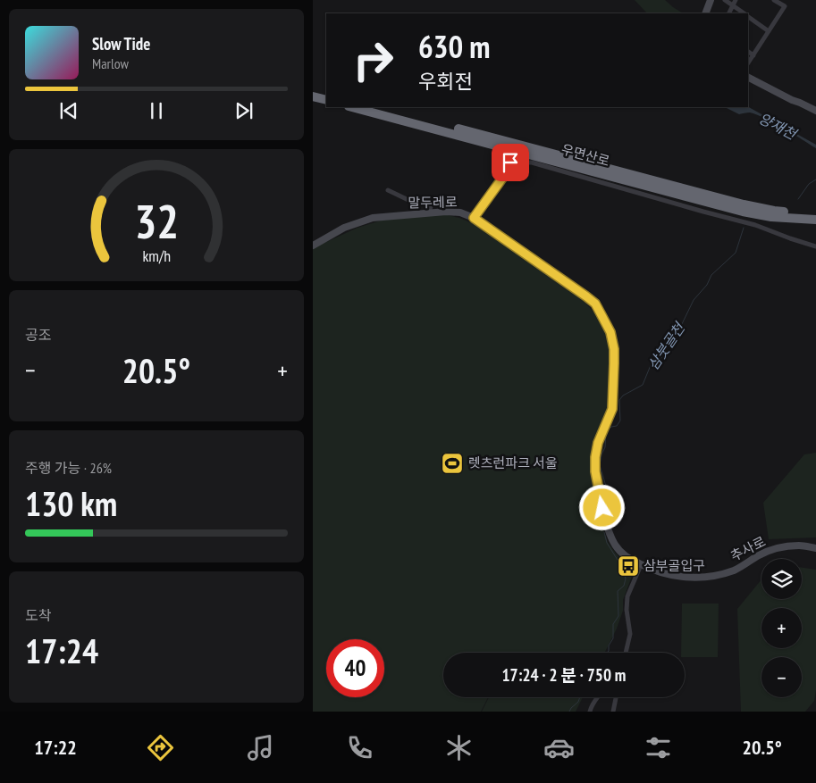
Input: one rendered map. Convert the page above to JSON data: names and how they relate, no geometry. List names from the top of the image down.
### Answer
{
  "streets": {
    "highway": ["우면산로"],
    "street": ["말두레로", "추사로"]
  },
  "crossings": [
    ["말두레로", "추사로"]
  ],
  "water": ["양재천", "삼붓골천"],
  "places": {
    "sports": ["렛츠런파크 서울"],
    "bus stop": ["삼부골입구"]
  },
  "page": {
    "turn": ["630 m", "우회전"],
    "song": ["Slow Tide", "Marlow"],
    "tile": [
      "공조",
      ["주행 가능 · 26%", "130 km"],
      ["도착", "17:24"]
    ],
    "heat": ["−", "20.5°", "+"],
    "map_buttons": ["+", "−"],
    "limit": "40",
    "trip": "17:24 · 2 분 · 750 m",
    "tabs": ["17:22", "20.5°"],
    "gauge": ["32", "km/h"]
  }
}
